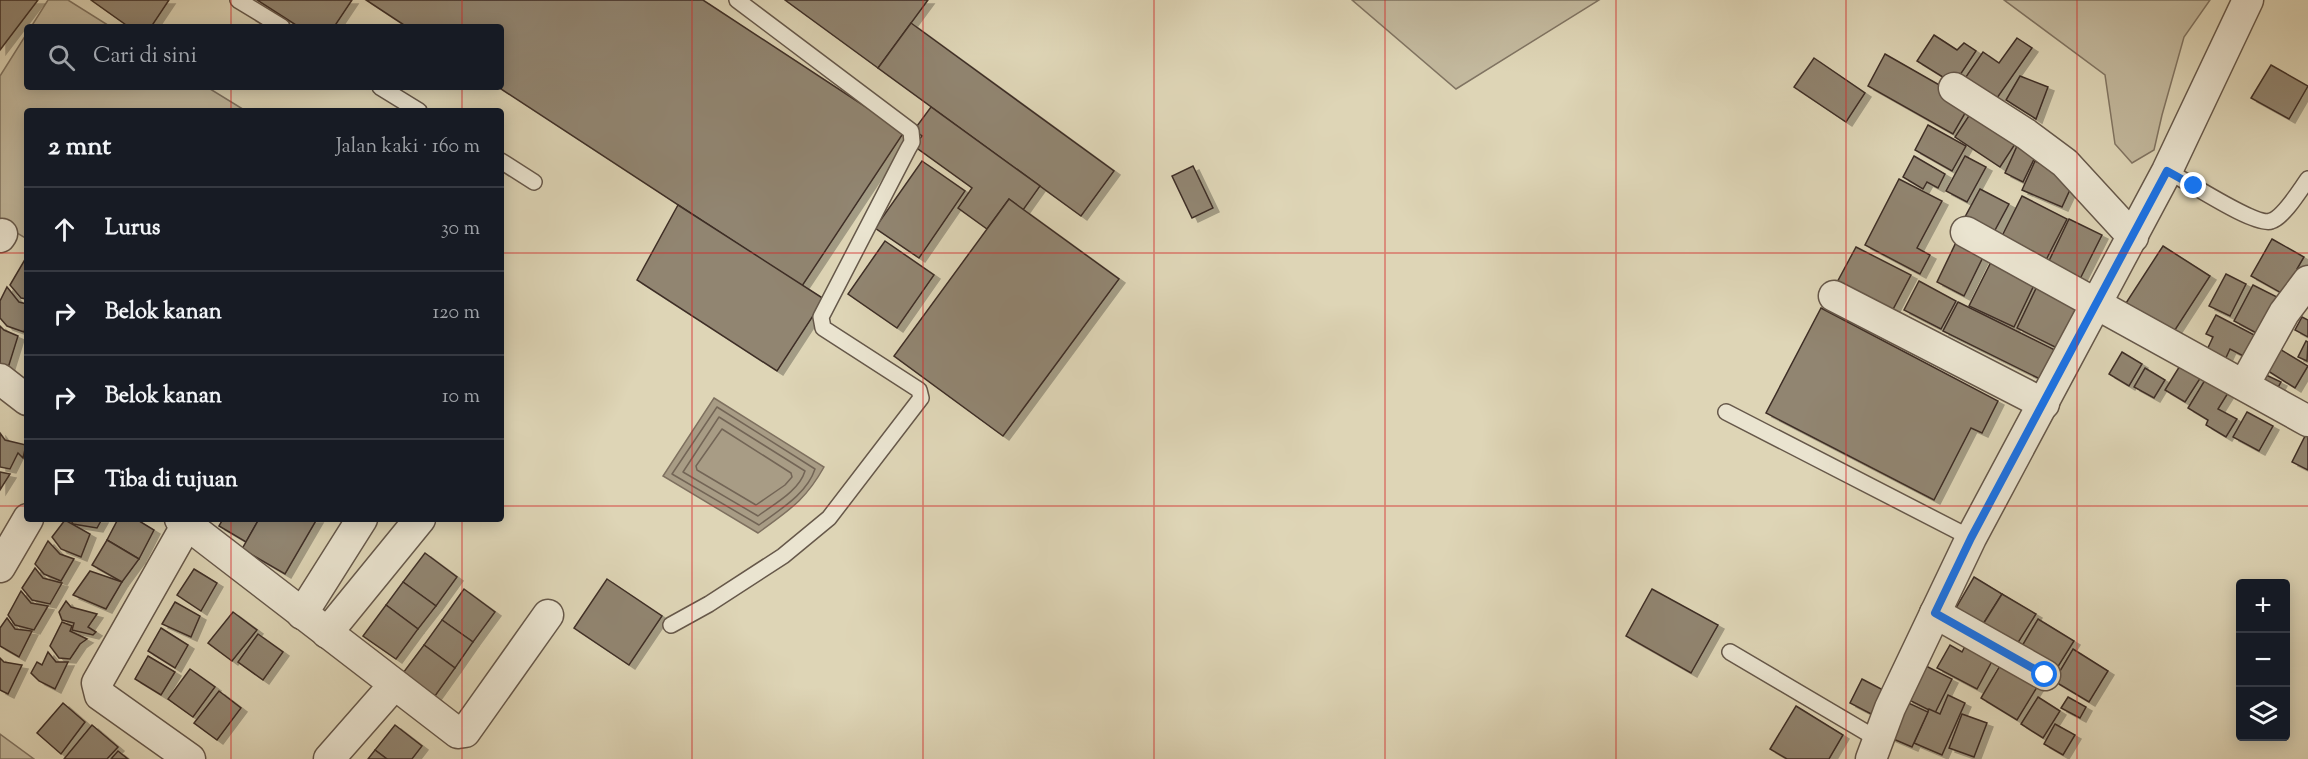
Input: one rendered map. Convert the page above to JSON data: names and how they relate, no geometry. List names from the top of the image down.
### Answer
{
  "page": {
    "search": "Cari di sini",
    "heading": ["2 mnt", "Jalan kaki · 160 m"],
    "list": [
      ["Lurus", "30 m"],
      ["Belok kanan", "120 m"],
      ["Belok kanan", "10 m"],
      "Tiba di tujuan"
    ],
    "map_buttons": ["+", "−"]
  }
}
